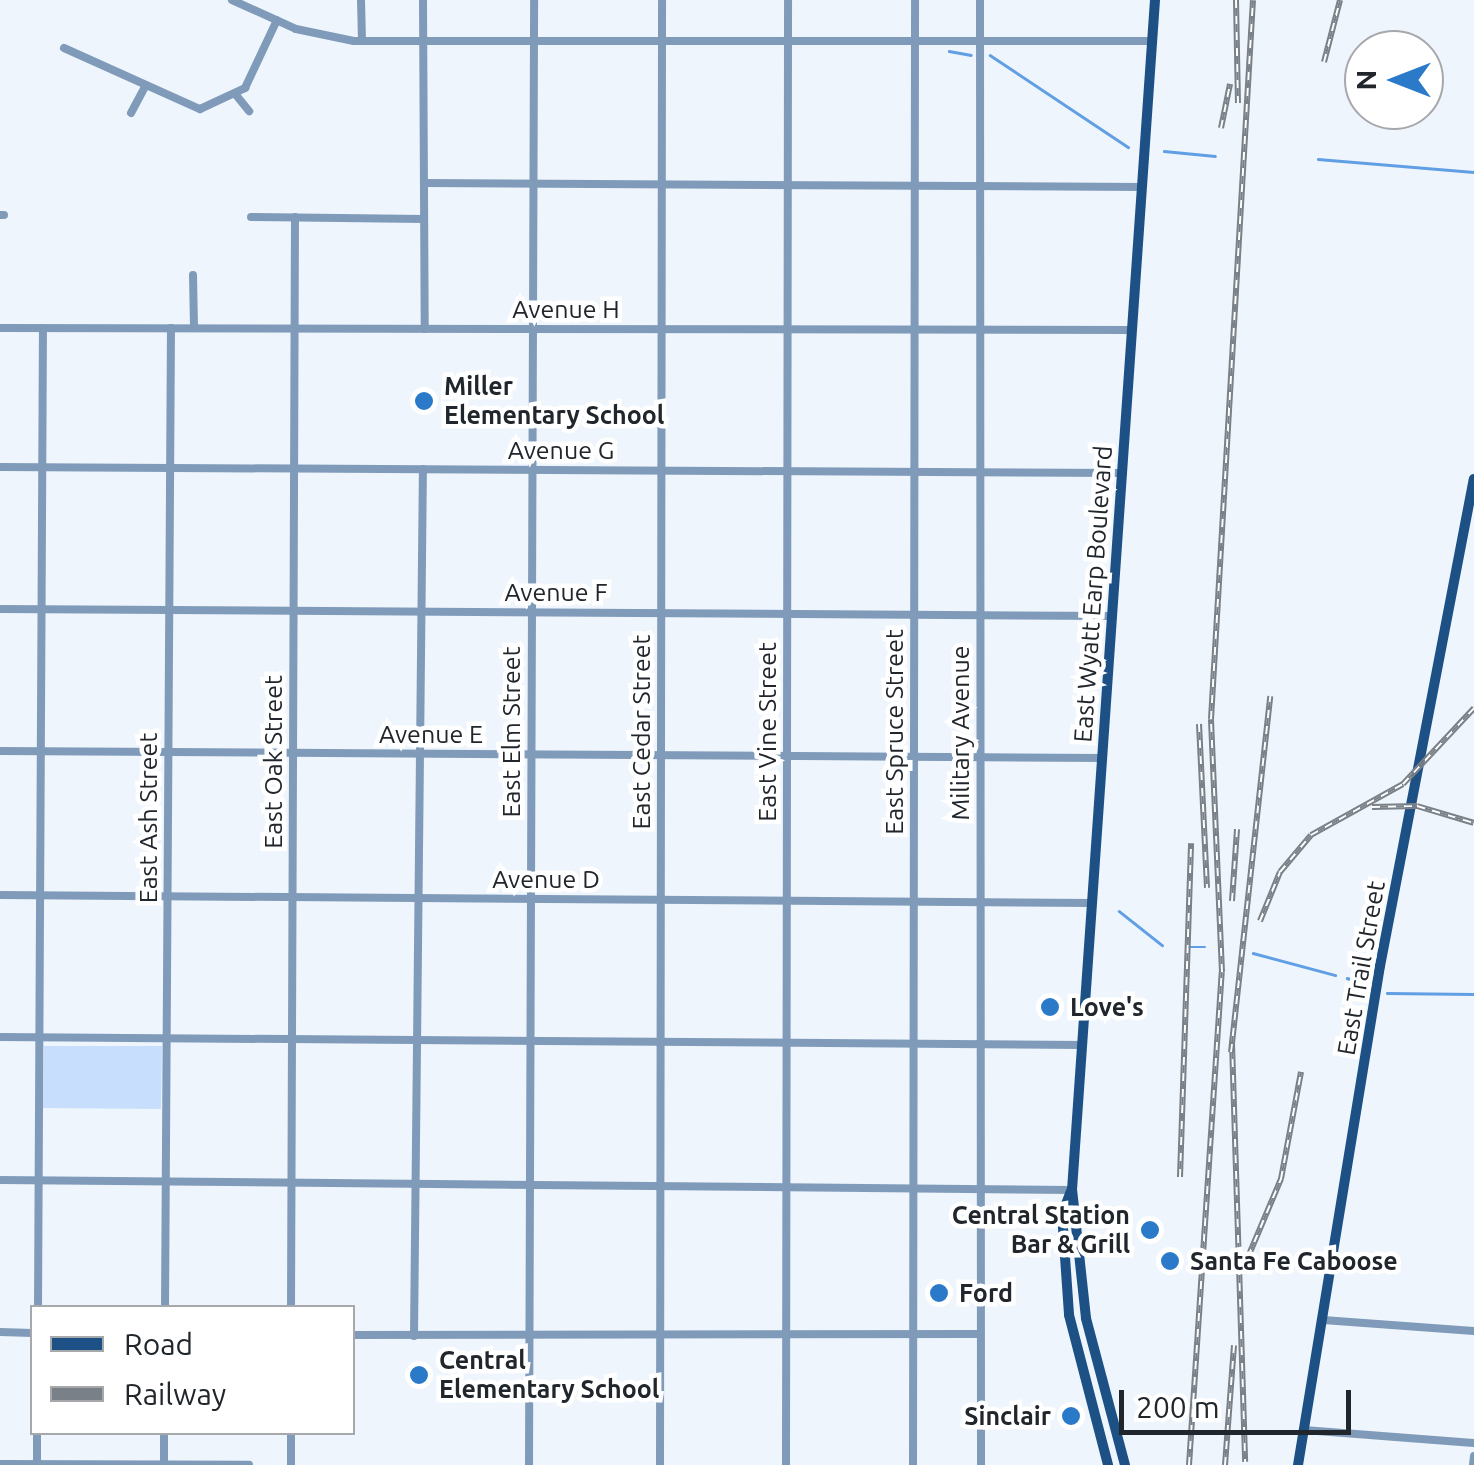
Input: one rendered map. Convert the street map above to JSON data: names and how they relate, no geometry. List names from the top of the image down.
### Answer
{
  "streets": {
    "main road": ["East Wyatt Earp Boulevard", "East Trail Street"],
    "street": [
      "Avenue H",
      "Avenue G",
      "Avenue F",
      "East Elm Street",
      "East Cedar Street",
      "East Vine Street",
      "East Spruce Street",
      "Military Avenue",
      "Avenue E",
      "East Oak Street",
      "East Ash Street",
      "Avenue D"
    ]
  },
  "crossings": [
    ["Avenue H", "East Wyatt Earp Boulevard"],
    ["Avenue H", "East Elm Street"],
    ["Avenue H", "East Cedar Street"],
    ["Avenue H", "East Vine Street"],
    ["Avenue H", "East Spruce Street"],
    ["Avenue H", "Military Avenue"],
    ["Avenue H", "East Oak Street"],
    ["Avenue H", "East Ash Street"],
    ["Avenue G", "East Wyatt Earp Boulevard"],
    ["Avenue G", "East Elm Street"],
    ["Avenue G", "East Cedar Street"],
    ["Avenue G", "East Vine Street"],
    ["Avenue G", "East Spruce Street"],
    ["Avenue G", "Military Avenue"],
    ["Avenue G", "East Oak Street"],
    ["Avenue G", "East Ash Street"],
    ["Avenue F", "East Wyatt Earp Boulevard"],
    ["Avenue F", "East Elm Street"],
    ["Avenue F", "East Cedar Street"],
    ["Avenue F", "East Vine Street"],
    ["Avenue F", "East Spruce Street"],
    ["Avenue F", "Military Avenue"],
    ["Avenue F", "East Oak Street"],
    ["Avenue F", "East Ash Street"],
    ["East Wyatt Earp Boulevard", "Avenue E"],
    ["East Wyatt Earp Boulevard", "Avenue D"],
    ["East Elm Street", "Avenue E"],
    ["East Elm Street", "Avenue D"],
    ["East Cedar Street", "Avenue E"],
    ["East Cedar Street", "Avenue D"],
    ["East Vine Street", "Avenue E"],
    ["East Vine Street", "Avenue D"],
    ["East Spruce Street", "Avenue E"],
    ["East Spruce Street", "Avenue D"],
    ["Military Avenue", "Avenue E"],
    ["Military Avenue", "Avenue D"],
    ["Avenue E", "East Oak Street"],
    ["Avenue E", "East Ash Street"],
    ["East Oak Street", "Avenue D"],
    ["East Ash Street", "Avenue D"]
  ],
  "places": [
    "Miller Elementary School",
    "Love's",
    "Central Station Bar & Grill",
    "Santa Fe Caboose",
    "Ford",
    "Central Elementary School",
    "Sinclair"
  ],
  "legend": ["Road", "Railway"],
  "scale_bar": "200 m",
  "north": "left"
}
